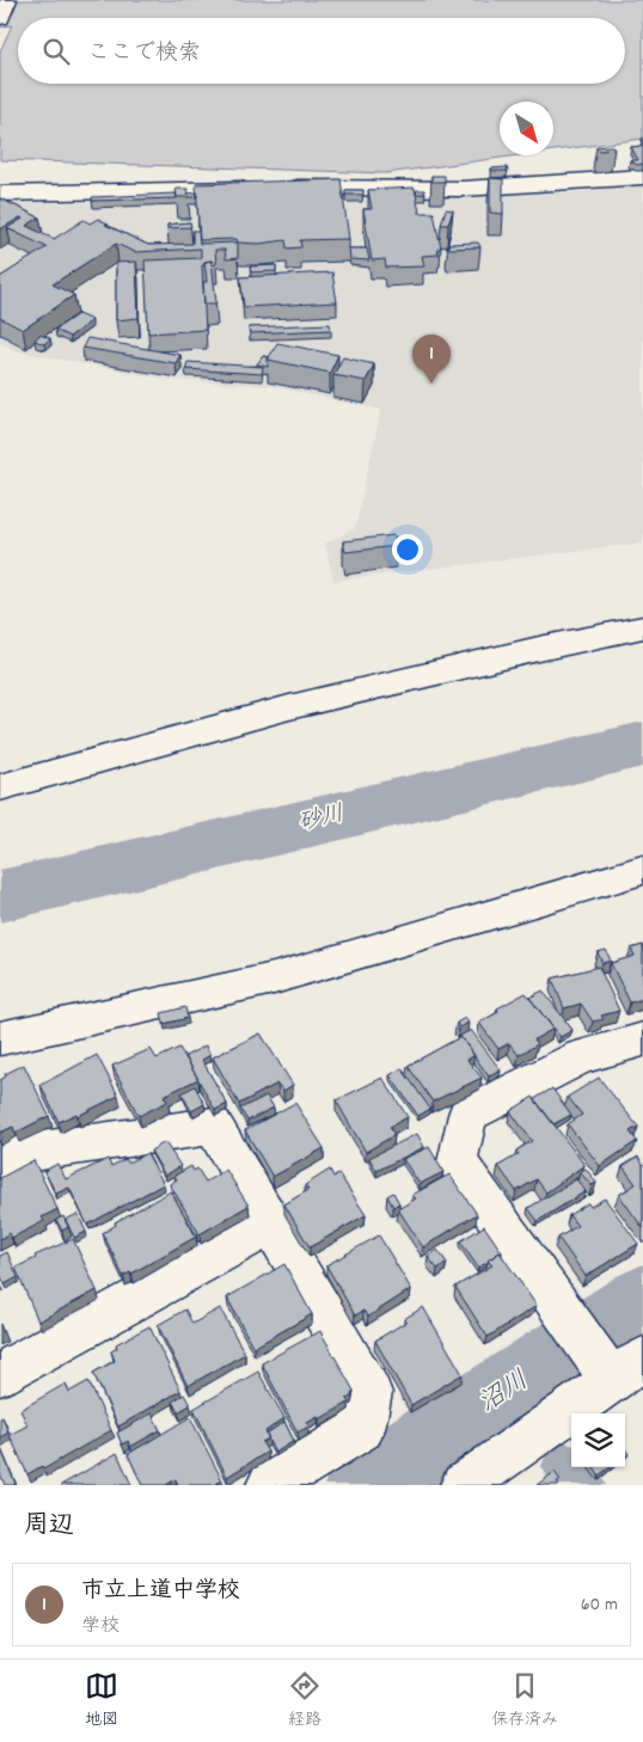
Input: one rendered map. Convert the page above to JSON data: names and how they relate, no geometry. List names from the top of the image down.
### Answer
{
  "water": ["砂川", "沼川"],
  "north": "bottom right",
  "page": {
    "search": "ここで検索",
    "pins": "1",
    "heading": "周辺",
    "list": [
      {
        "mark": "1",
        "name": "市立上道中学校",
        "note": "学校",
        "value": "60 m"
      }
    ],
    "nav": ["地図", "経路", "保存済み"]
  }
}
